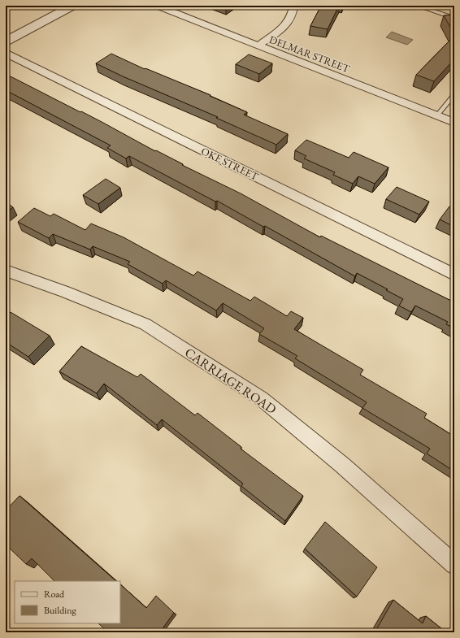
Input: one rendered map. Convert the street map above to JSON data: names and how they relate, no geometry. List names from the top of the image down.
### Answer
{
  "streets": {
    "street": ["DELMAR STREET", "OKE STREET", "CARRIAGE ROAD"]
  },
  "legend": ["Road", "Building"]
}
